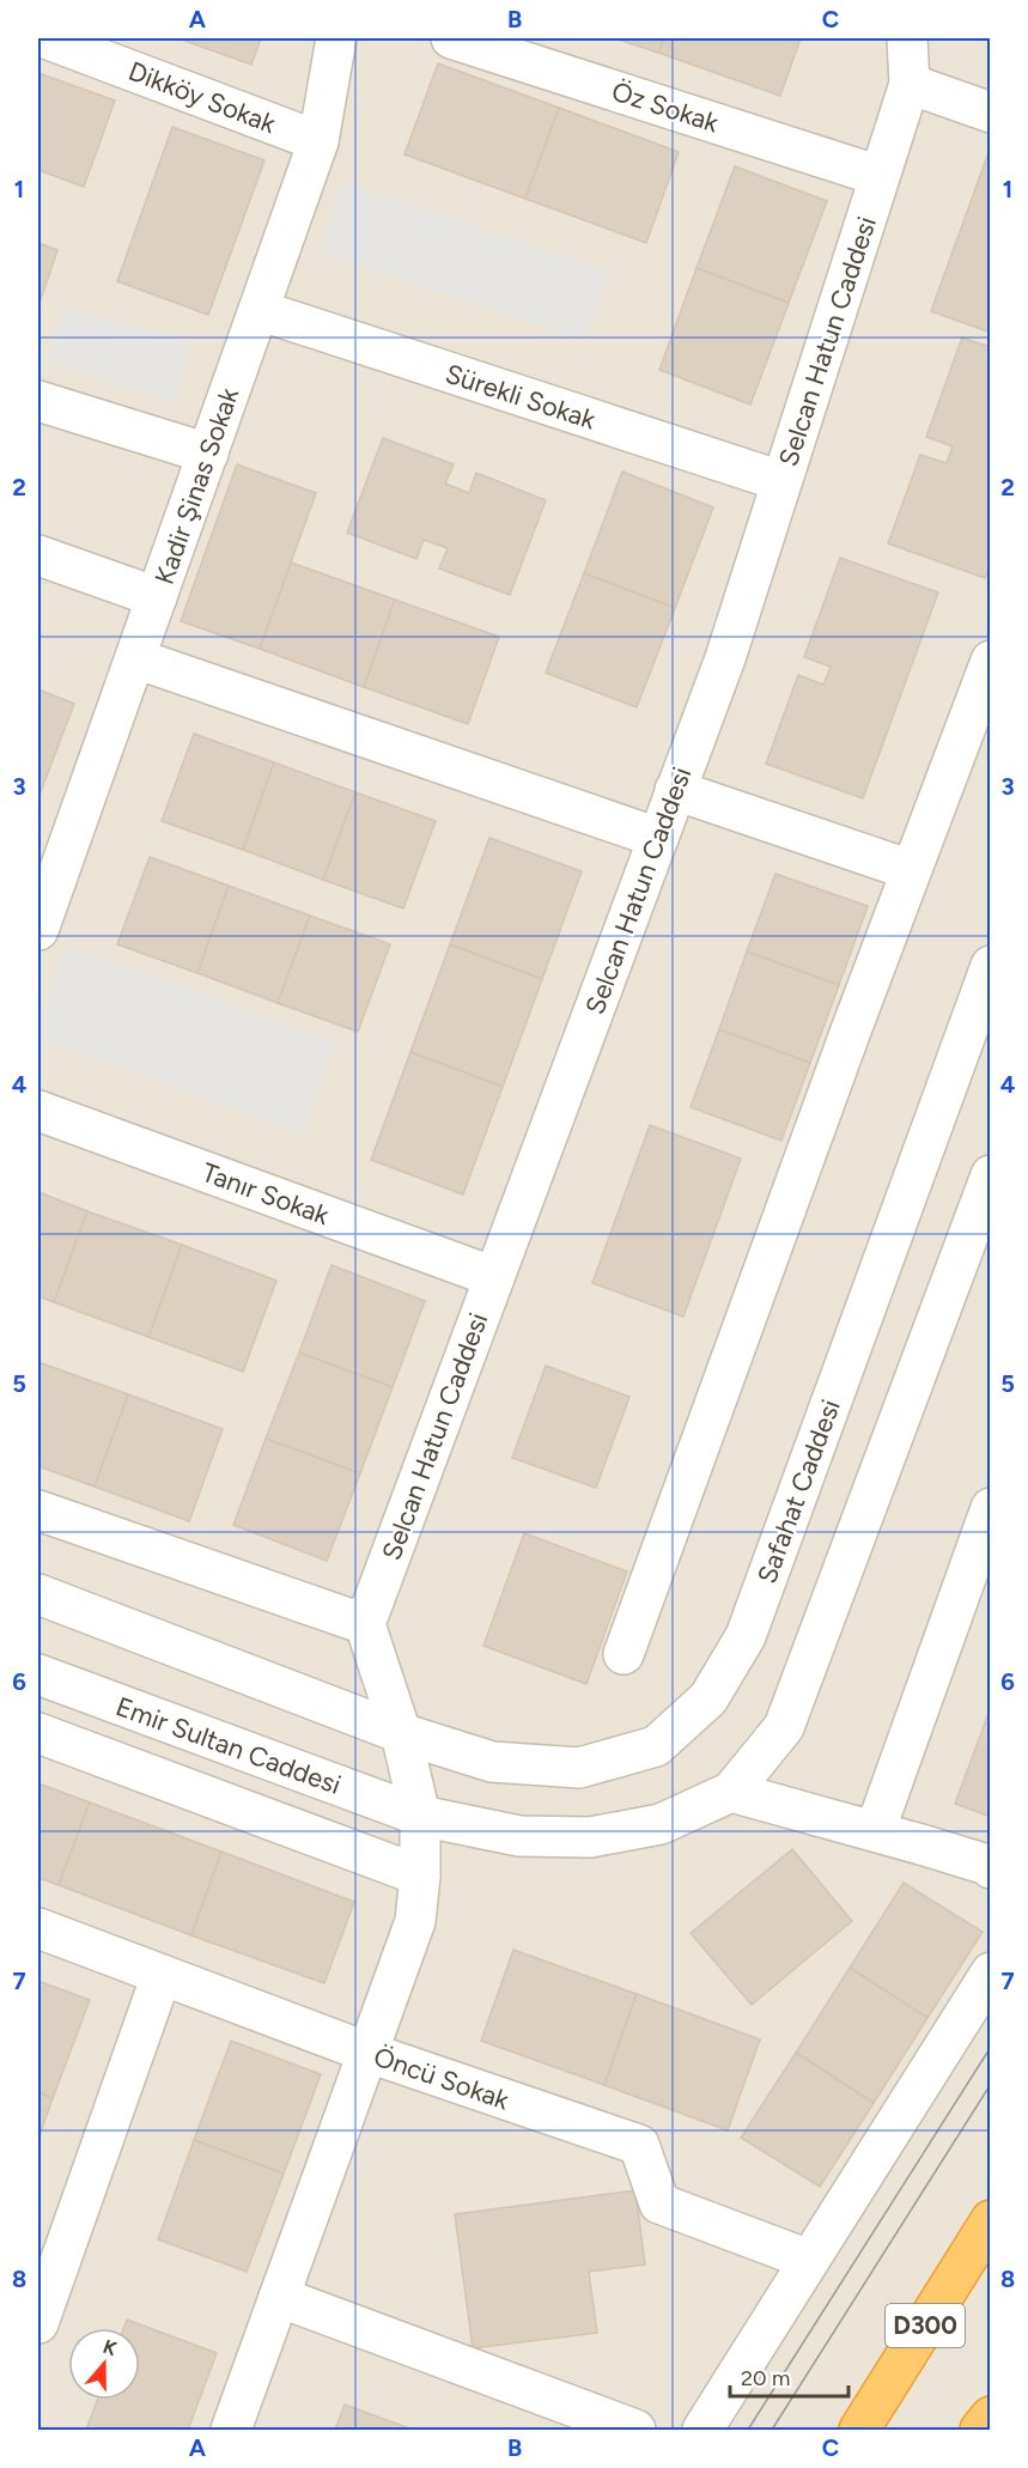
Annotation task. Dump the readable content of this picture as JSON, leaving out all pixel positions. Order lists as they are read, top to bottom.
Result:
{
  "streets": {
    "highway": ["D300"],
    "street": [
      "Dikköy Sokak",
      "Öz Sokak",
      "Selcan Hatun Caddesi",
      "Sürekli Sokak",
      "Kadir Şinas Sokak",
      "Tanır Sokak",
      "Safahat Caddesi",
      "Emir Sultan Caddesi",
      "Öncü Sokak"
    ]
  },
  "crossings": [
    ["Dikköy Sokak", "Kadir Şinas Sokak"],
    ["Öz Sokak", "Selcan Hatun Caddesi"],
    ["Selcan Hatun Caddesi", "Sürekli Sokak"],
    ["Selcan Hatun Caddesi", "Tanır Sokak"],
    ["Sürekli Sokak", "Kadir Şinas Sokak"]
  ],
  "scale_bar": "20 m",
  "north": "top",
  "grid": {
    "columns": ["A", "B", "C"],
    "rows": [
      "1",
      "2",
      "3",
      "4",
      "5",
      "6",
      "7",
      "8"
    ]
  }
}
